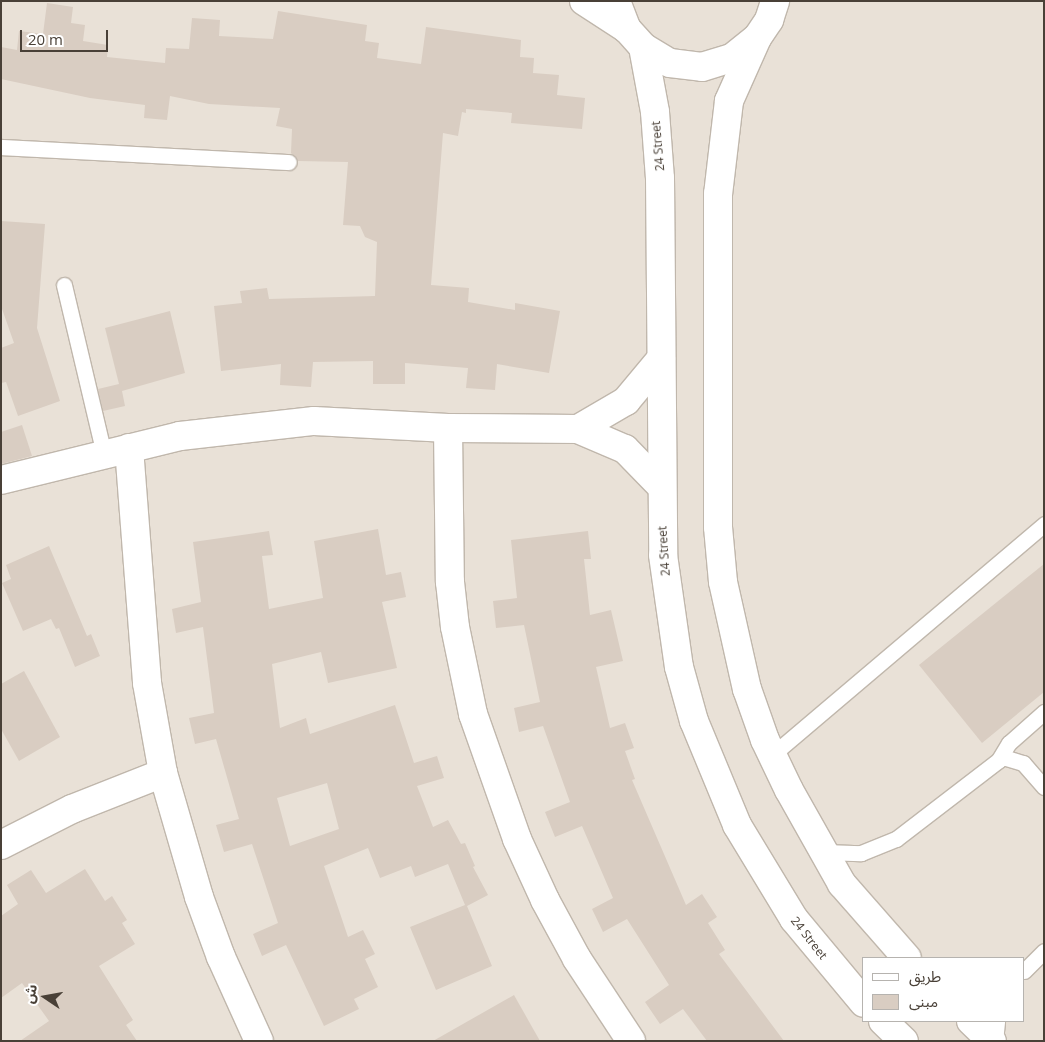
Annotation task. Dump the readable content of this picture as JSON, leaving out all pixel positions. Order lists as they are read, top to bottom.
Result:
{
  "streets": {
    "street": ["24 Street"]
  },
  "legend": ["طريق", "مبنى"],
  "scale_bar": "20 m",
  "north": "left"
}
